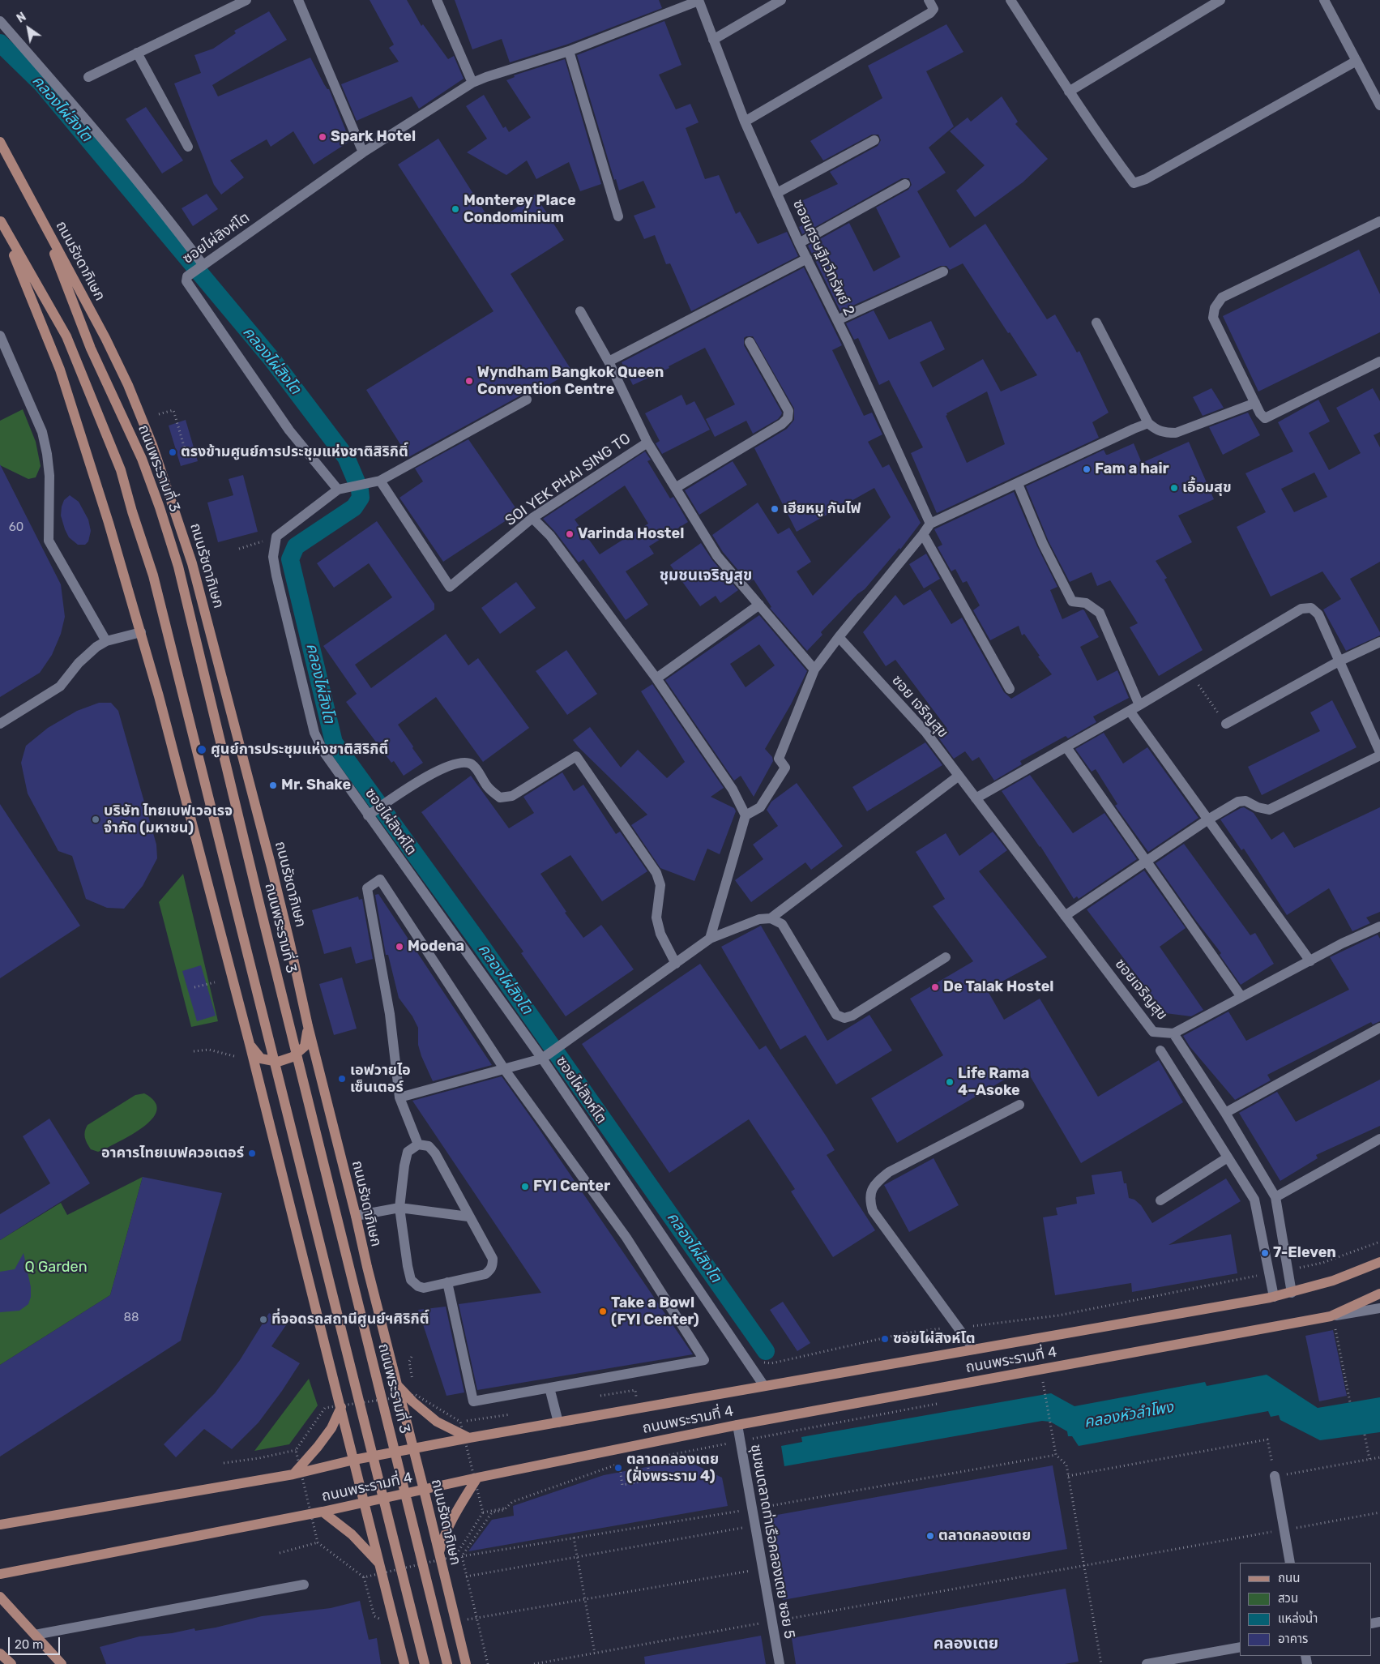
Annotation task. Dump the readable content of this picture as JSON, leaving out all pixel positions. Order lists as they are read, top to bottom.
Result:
{
  "streets": {
    "main road": ["ถนนรัชดาภิเษก", "ถนนพระรามที่ 3", "ถนนพระรามที่ 4"],
    "street": [
      "ซอยไผ่สิงห์โต",
      "ซอยเศรษฐีทวีทรัพย์ 2",
      "SOI YEK PHAI SING TO",
      "ซอย เจริญสุข",
      "ซอยเจริญสุข",
      "ชุมชนตลาดท่าเรือคลองเตย ซอย 5"
    ]
  },
  "crossings": [
    ["ซอยไผ่สิงห์โต", "ซอยเศรษฐีทวีทรัพย์ 2"],
    ["ซอยไผ่สิงห์โต", "ถนนพระรามที่ 4"],
    ["ถนนรัชดาภิเษก", "ถนนพระรามที่ 3"],
    ["ถนนรัชดาภิเษก", "ถนนพระรามที่ 4"],
    ["ซอย เจริญสุข", "ซอยเจริญสุข"],
    ["ซอยเจริญสุข", "ถนนพระรามที่ 4"],
    ["ถนนพระรามที่ 4", "ชุมชนตลาดท่าเรือคลองเตย ซอย 5"]
  ],
  "districts": ["ชุมชนเจริญสุข", "คลองเตย"],
  "water": ["คลองไผ่สิงโต", "คลองหัวลำโพง"],
  "parks": ["Q Garden"],
  "places": [
    "Spark Hotel",
    "Monterey Place Condominium",
    "Wyndham Bangkok Queen Convention Centre",
    "ตรงข้ามศูนย์การประชุมแห่งชาติสิริกิติ์",
    "Fam a hair",
    "เอื้อมสุข",
    "เฮียหมู กันไฟ",
    "Varinda Hostel",
    "ศูนย์การประชุมแห่งชาติสิริกิติ์",
    "Mr. Shake",
    "บริษัท ไทยเบฟเวอเรจ จำกัด (มหาชน)",
    "Modena",
    "De Talak Hostel",
    "เอฟวายไอ เซ็นเตอร์",
    "Life Rama 4–Asoke",
    "อาคารไทยเบฟควอเตอร์",
    "FYI Center",
    "7-Eleven",
    "Take a Bowl (FYI Center)",
    "ที่จอดรถสถานีศูนย์ฯศิริกิติ์",
    "ซอยไผ่สิงห์โต",
    "ตลาดคลองเตย (ฝั่งพระราม 4)",
    "ตลาดคลองเตย"
  ],
  "house_numbers": ["60", "88"],
  "legend": [
    "ถนน",
    "สวน",
    "แหล่งน้ำ",
    "อาคาร"
  ],
  "scale_bar": "20 m",
  "north": "top left"
}
